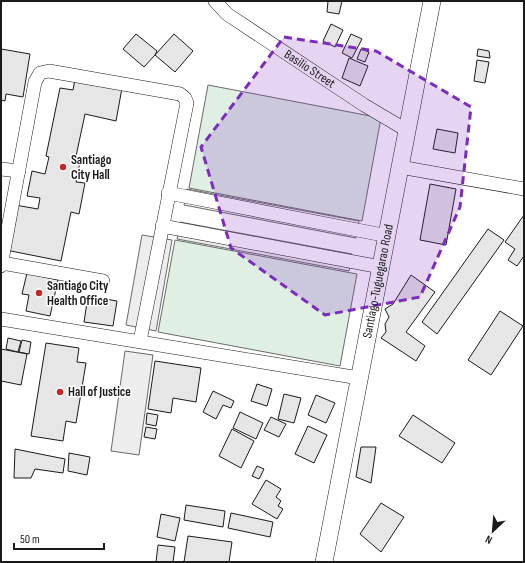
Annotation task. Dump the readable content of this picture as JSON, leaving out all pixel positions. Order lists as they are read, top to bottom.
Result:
{
  "streets": {
    "main road": ["Santiago-Tuguegarao Road"],
    "street": ["Basilio Street"]
  },
  "crossings": [
    ["Basilio Street", "Santiago-Tuguegarao Road"]
  ],
  "places": ["Santiago City Hall", "Santiago City Health Office", "Hall of Justice"],
  "scale_bar": "50 m",
  "north": "bottom left"
}
